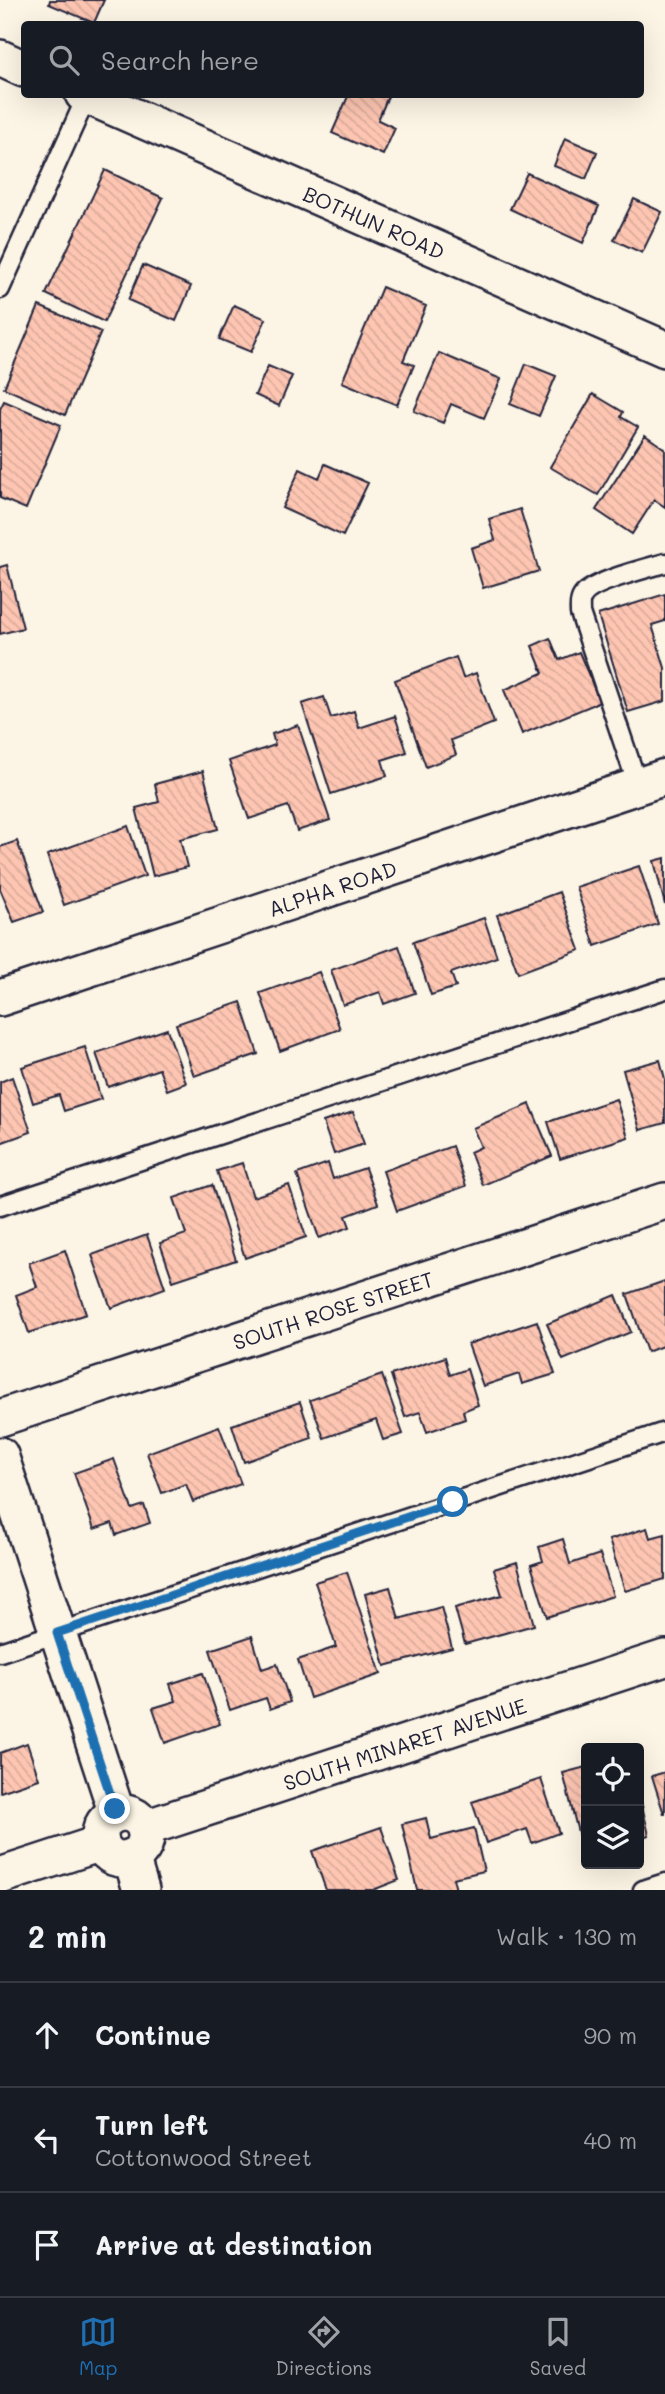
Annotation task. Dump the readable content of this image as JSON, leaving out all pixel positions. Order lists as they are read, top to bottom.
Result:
{
  "streets": {
    "street": [
      "BOTHUN ROAD",
      "ALPHA ROAD",
      "SOUTH ROSE STREET",
      "SOUTH MINARET AVENUE"
    ]
  },
  "page": {
    "search": "Search here",
    "heading": ["2 min", "Walk · 130 m"],
    "list": [
      ["Continue", "90 m"],
      ["Turn left", "Cottonwood Street", "40 m"],
      "Arrive at destination"
    ],
    "nav": ["Map", "Directions", "Saved"]
  }
}
